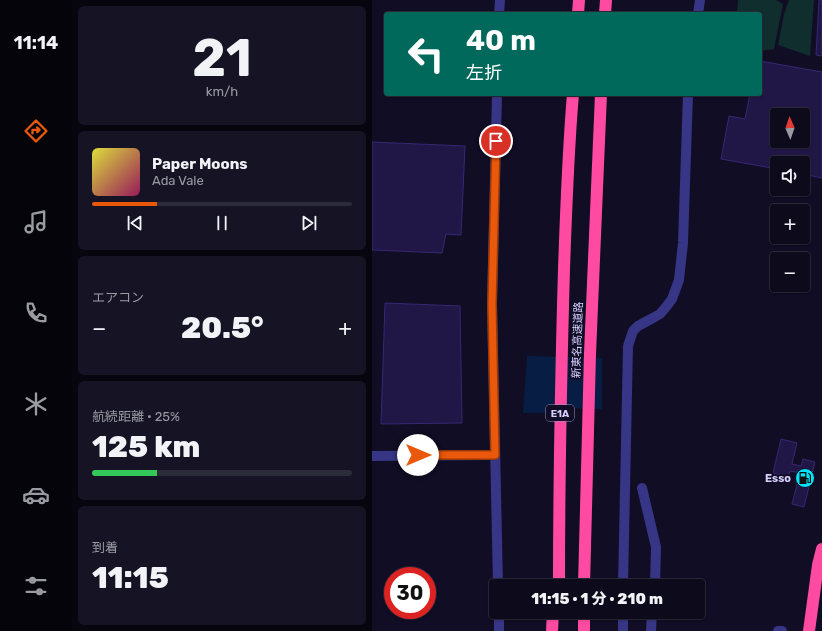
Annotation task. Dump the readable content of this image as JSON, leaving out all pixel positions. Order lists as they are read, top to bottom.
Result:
{
  "streets": {
    "highway": ["新東名高速道路", "E1A"]
  },
  "places": {
    "fuel station": ["Esso"]
  },
  "north": "top",
  "page": {
    "tabs": "11:14",
    "tile": [
      ["21", "km/h"],
      "エアコン",
      ["航続距離 · 25%", "125 km"],
      ["到着", "11:15"]
    ],
    "turn": ["40 m", "左折"],
    "map_buttons": ["+", "−"],
    "song": ["Paper Moons", "Ada Vale"],
    "heat": ["−", "20.5°", "+"],
    "limit": "30",
    "trip": "11:15 · 1 分 · 210 m"
  }
}
